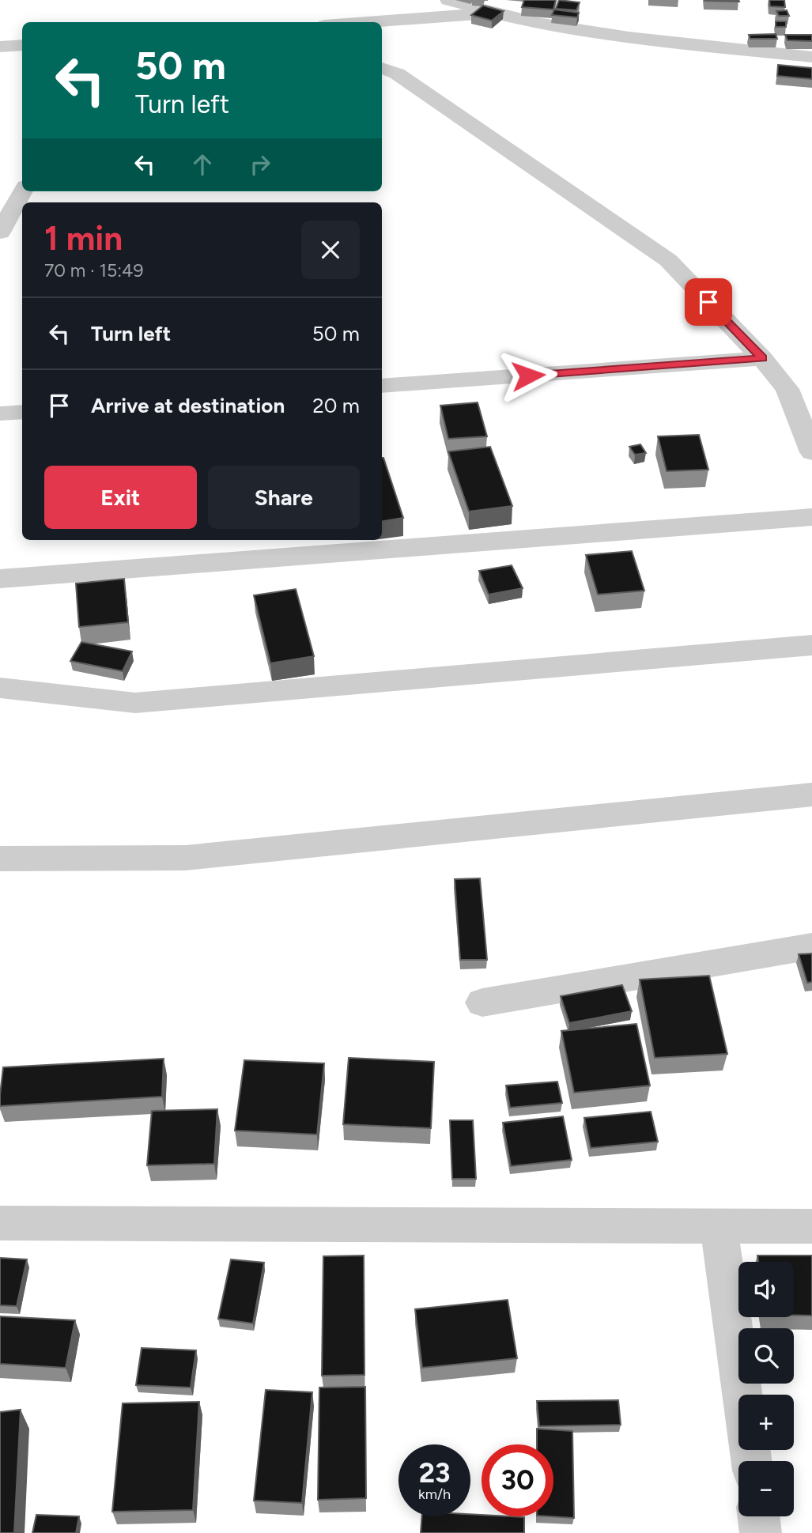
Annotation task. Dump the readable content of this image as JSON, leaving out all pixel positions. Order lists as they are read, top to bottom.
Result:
{
  "page": {
    "turn": ["50 m", "Turn left"],
    "heading": ["1 min", "70 m · 15:49"],
    "list": [
      {
        "name": "Turn left",
        "value": "50 m"
      },
      {
        "name": "Arrive at destination",
        "value": "20 m"
      }
    ],
    "buttons": ["Exit", "Share"],
    "map_buttons": ["+", "−"],
    "speed": "23 km/h",
    "limit": "30"
  }
}
